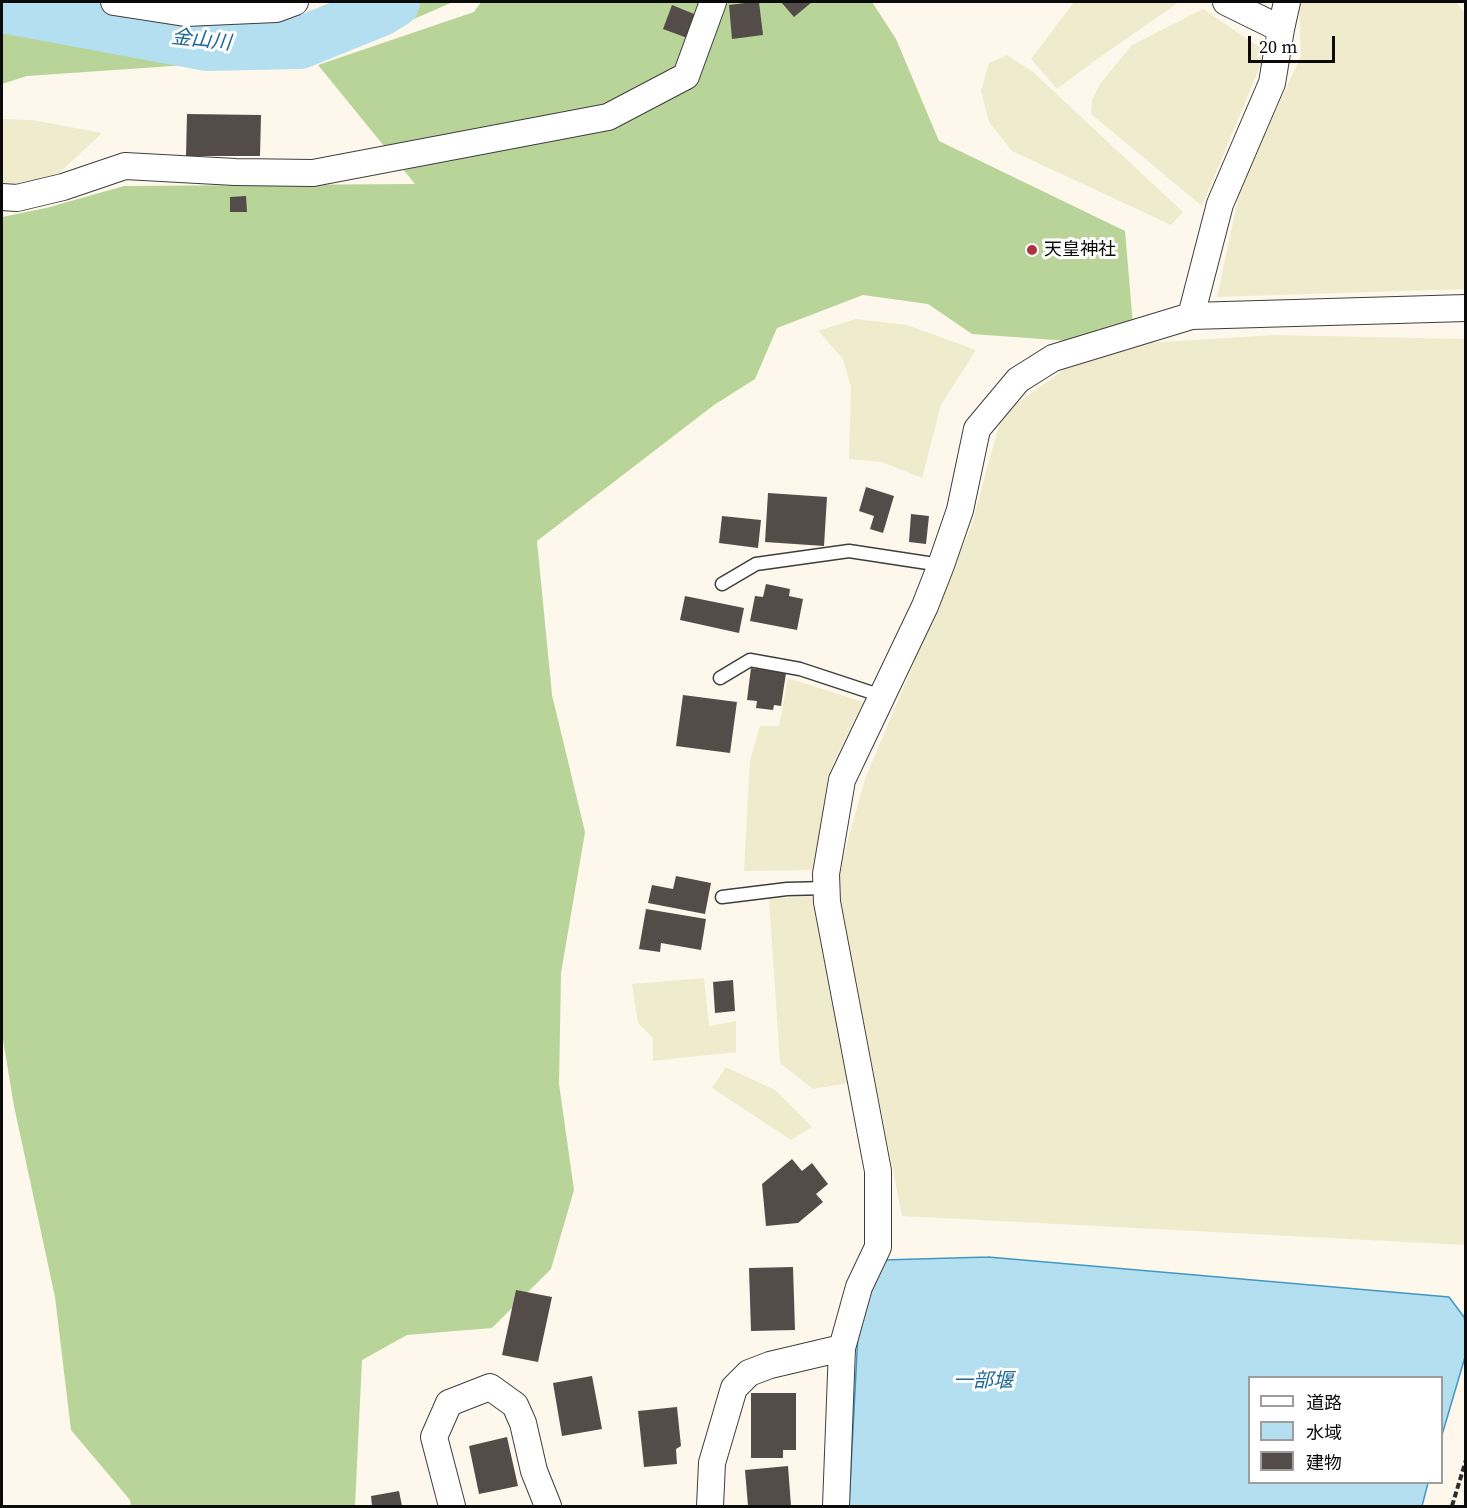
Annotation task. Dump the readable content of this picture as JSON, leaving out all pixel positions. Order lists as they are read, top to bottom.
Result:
{
  "water": ["金山川", "一部堰"],
  "places": ["天皇神社"],
  "legend": ["道路", "水域", "建物"],
  "scale_bar": "20 m"
}
